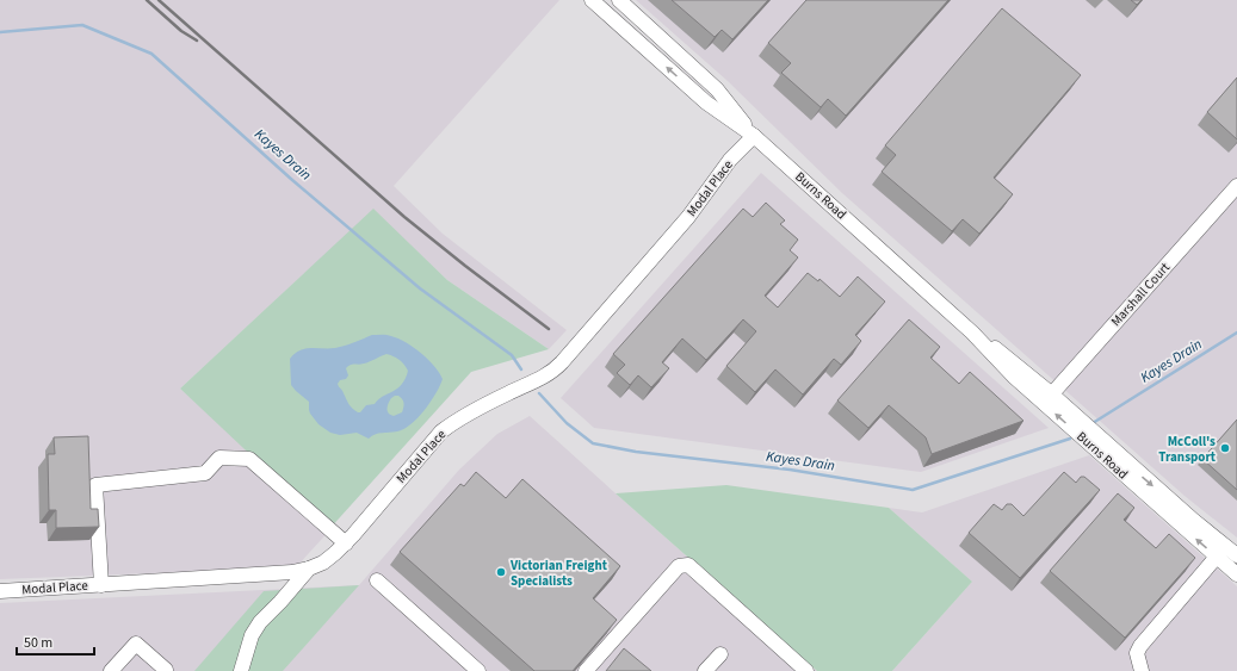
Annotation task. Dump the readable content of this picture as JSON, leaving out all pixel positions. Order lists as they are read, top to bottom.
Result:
{
  "streets": {
    "street": ["Modal Place", "Burns Road", "Marshall Court"]
  },
  "crossings": [
    ["Modal Place", "Burns Road"],
    ["Burns Road", "Marshall Court"]
  ],
  "water": ["Kayes Drain"],
  "places": ["McColl's Transport", "Victorian Freight Specialists"],
  "scale_bar": "50 m"
}
